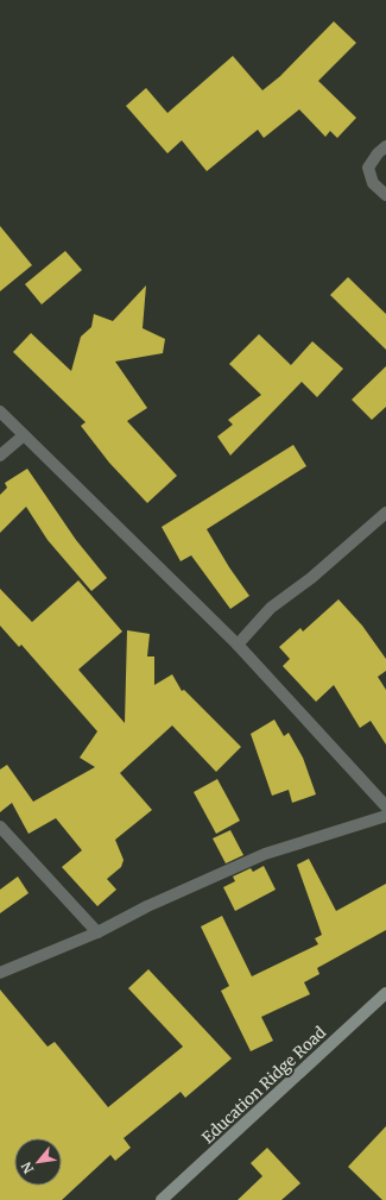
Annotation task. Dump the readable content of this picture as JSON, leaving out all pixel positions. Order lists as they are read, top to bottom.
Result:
{
  "streets": {
    "main road": ["Education Ridge Road"]
  },
  "north": "bottom left"
}
